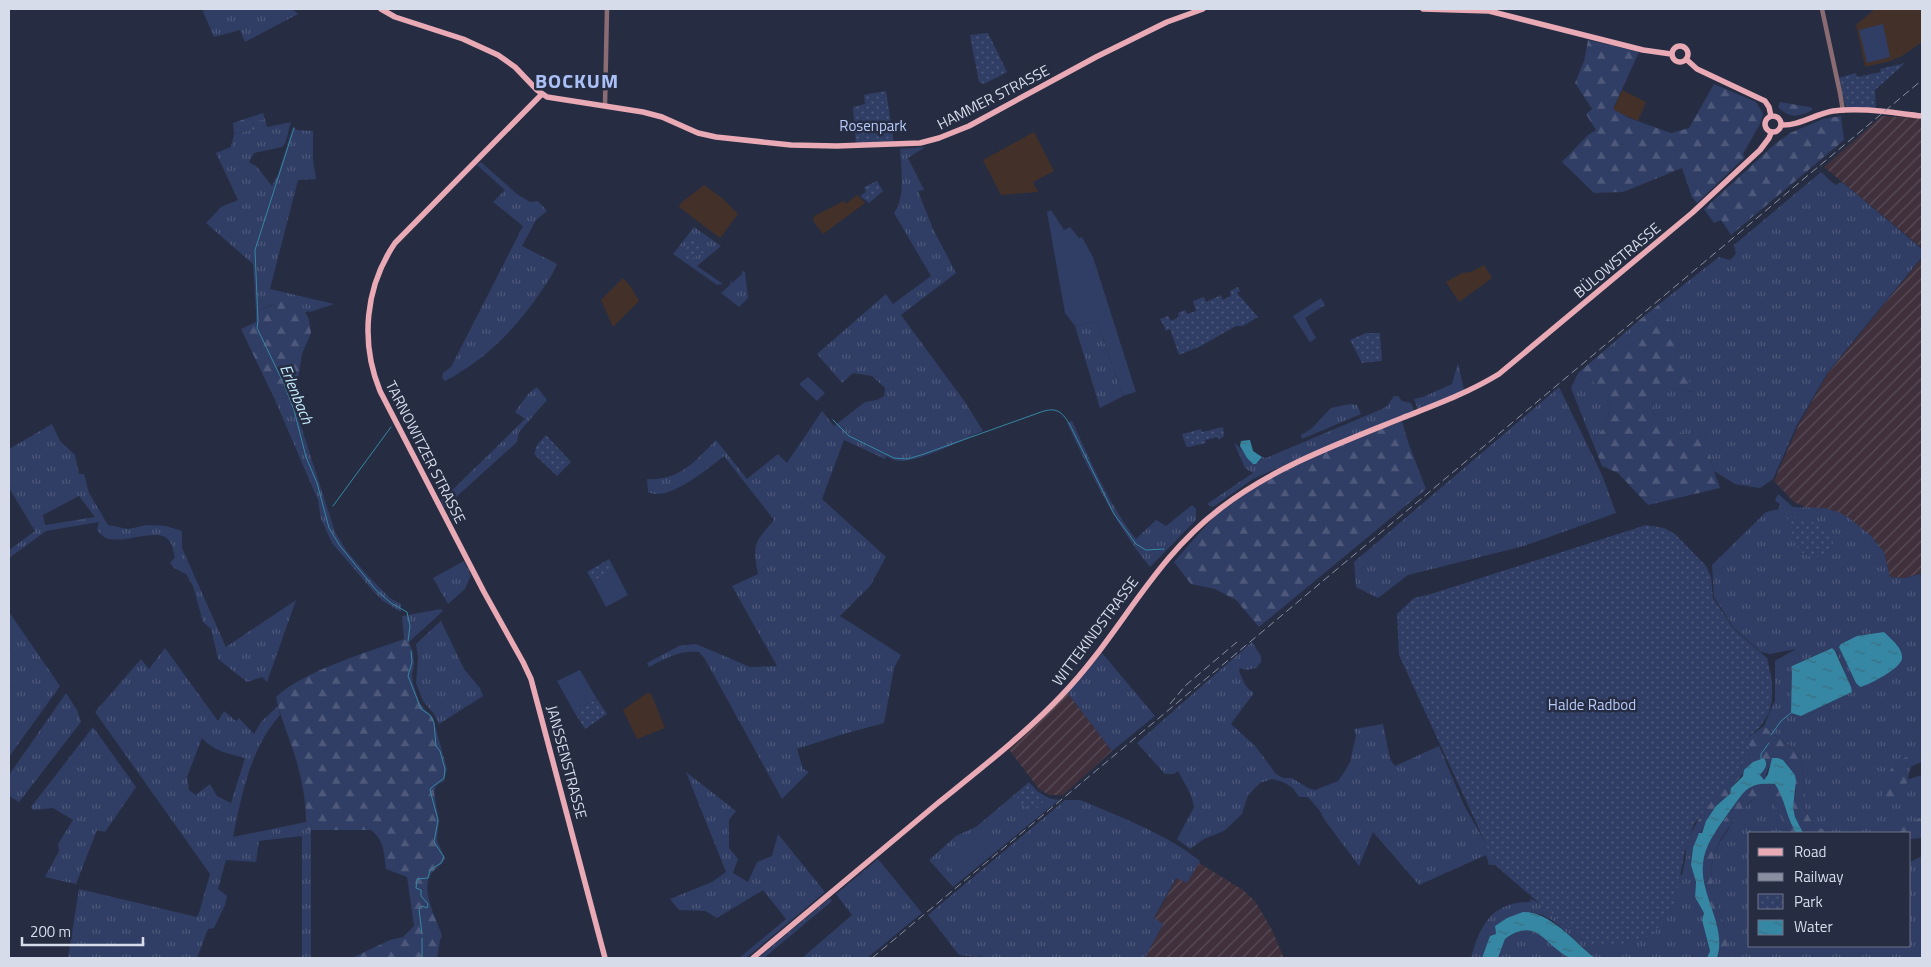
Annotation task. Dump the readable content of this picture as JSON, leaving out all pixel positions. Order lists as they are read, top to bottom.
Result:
{
  "streets": {
    "main road": [
      "HAMMER STRASSE",
      "BÜLOWSTRASSE",
      "TARNOWITZER STRASSE",
      "WITTEKINDSTRASSE",
      "JANSSENSTRASSE"
    ]
  },
  "crossings": [
    ["HAMMER STRASSE", "TARNOWITZER STRASSE"],
    ["BÜLOWSTRASSE", "WITTEKINDSTRASSE"],
    ["TARNOWITZER STRASSE", "JANSSENSTRASSE"]
  ],
  "districts": ["BOCKUM"],
  "water": ["Erlenbach"],
  "parks": ["Rosenpark", "Halde Radbod"],
  "legend": [
    "Road",
    "Railway",
    "Park",
    "Water"
  ],
  "scale_bar": "200 m"
}
